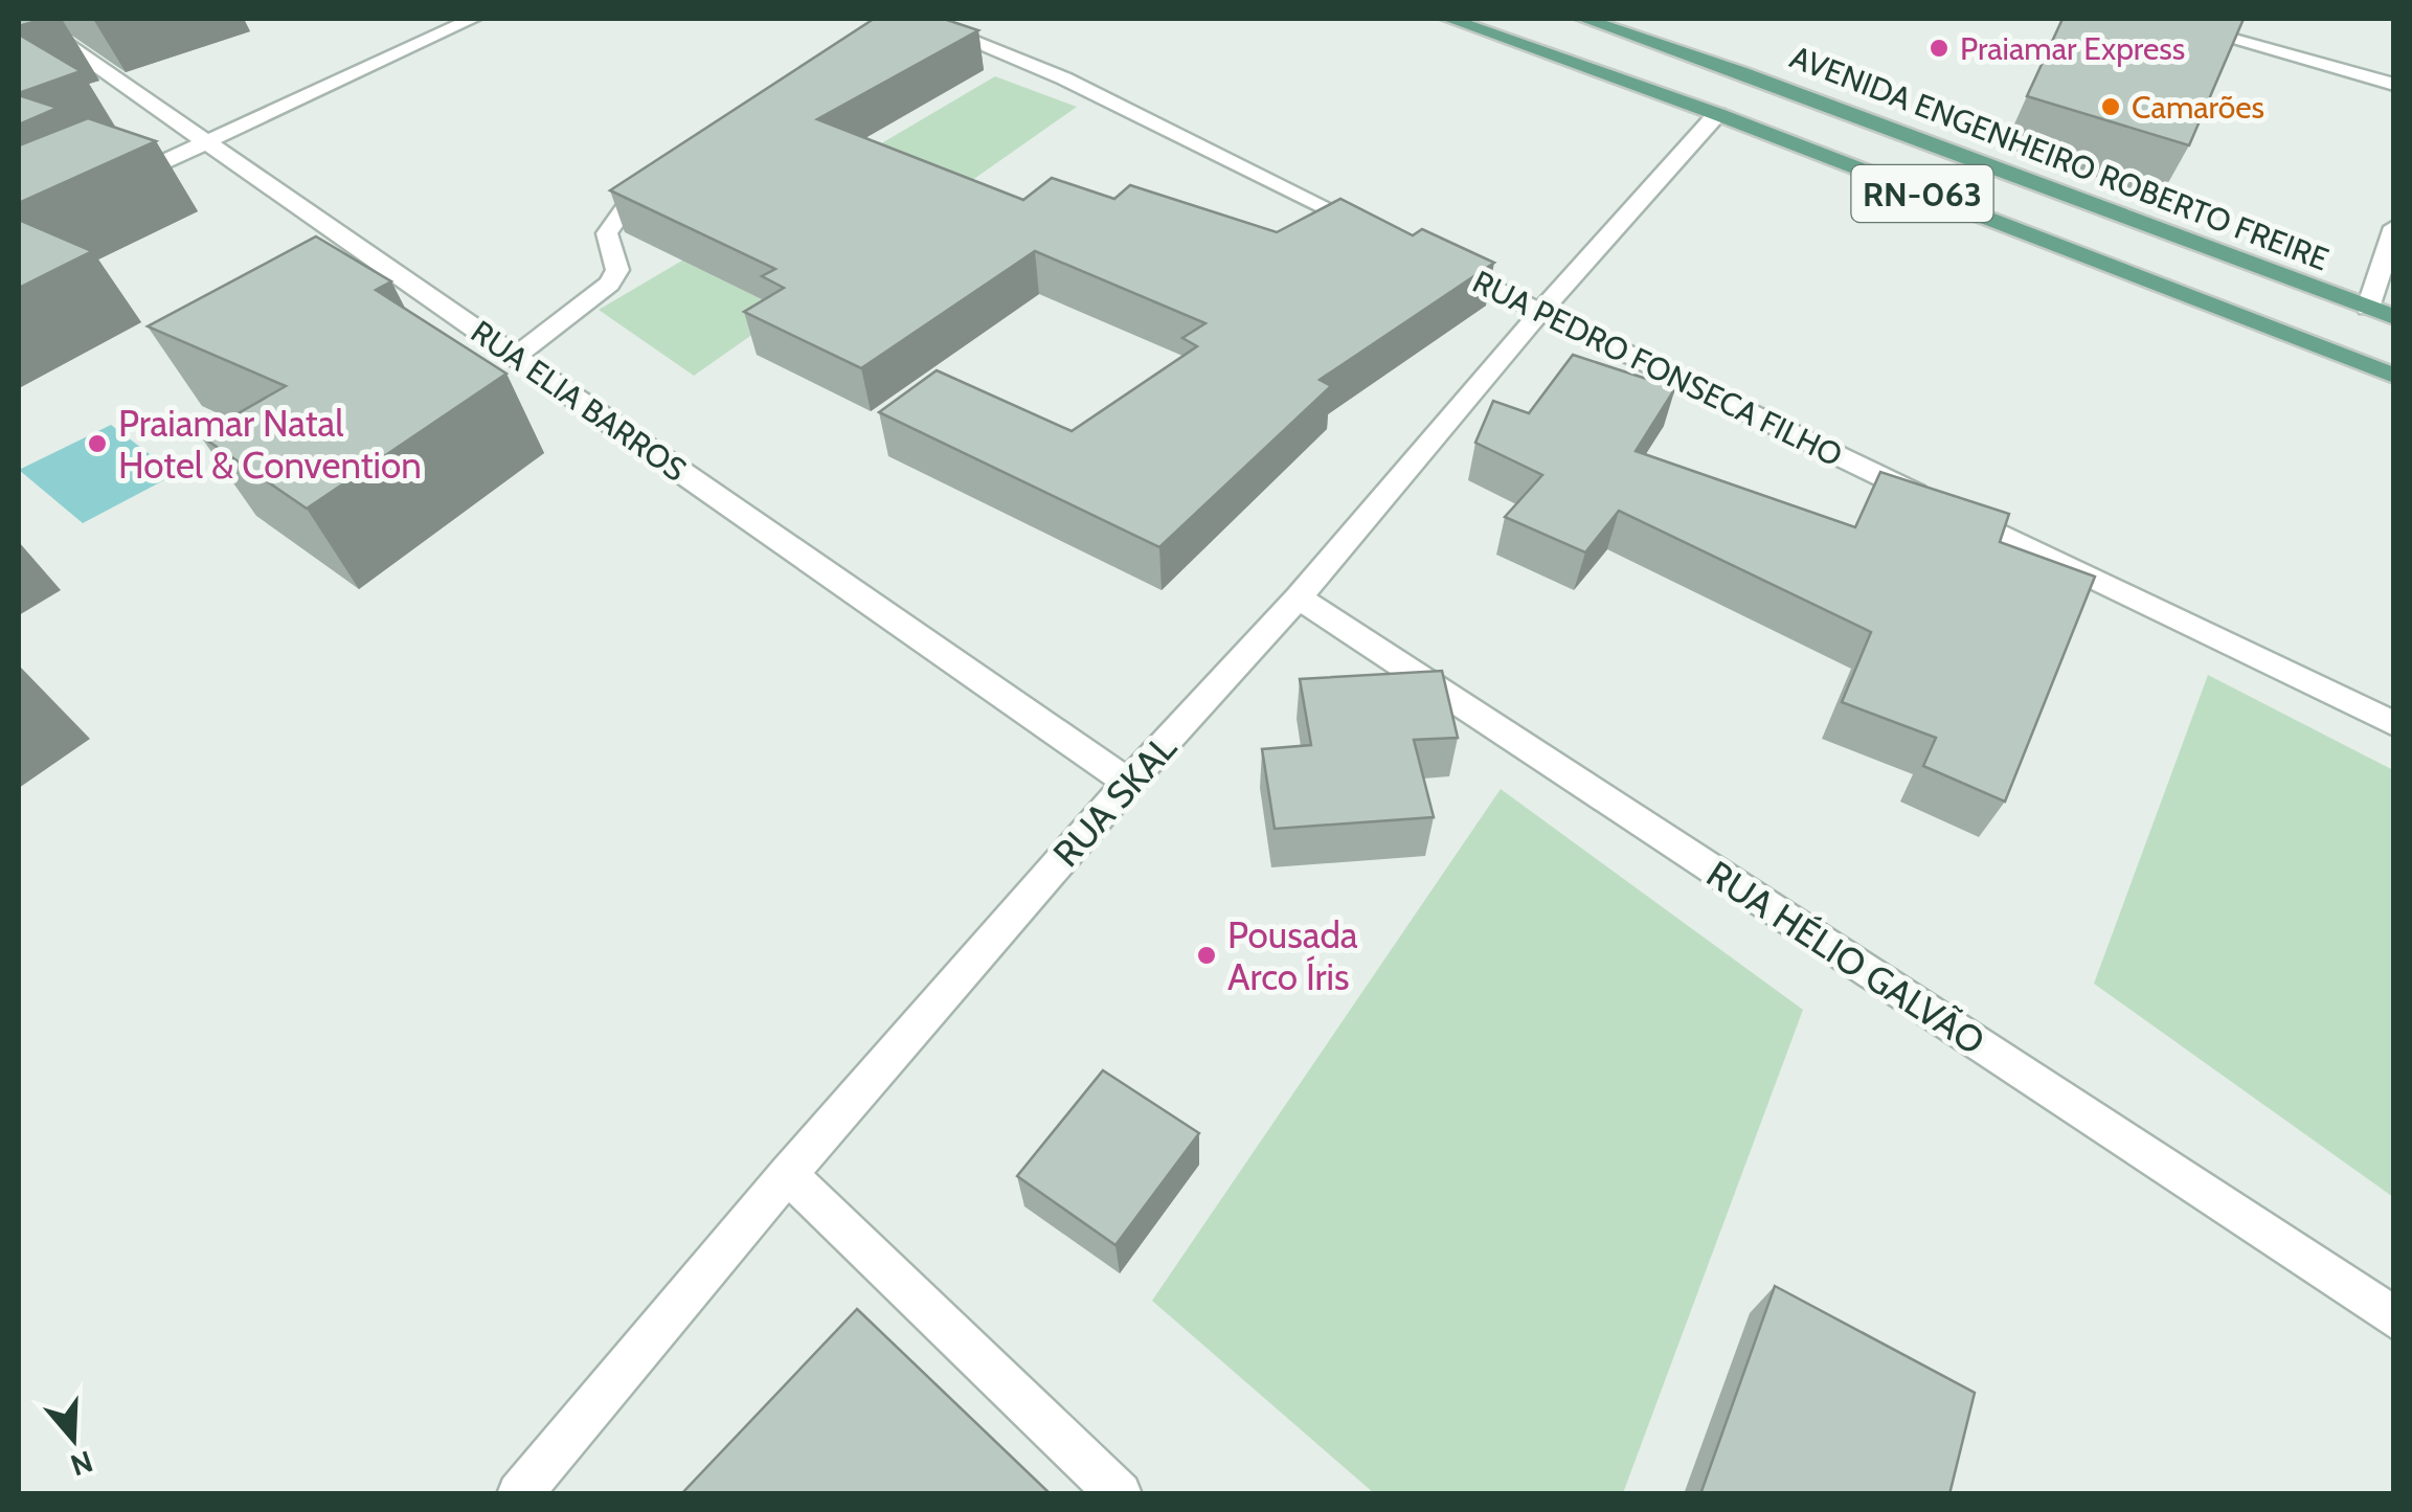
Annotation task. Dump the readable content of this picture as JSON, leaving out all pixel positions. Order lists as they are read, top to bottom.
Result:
{
  "streets": {
    "main road": ["AVENIDA ENGENHEIRO ROBERTO FREIRE", "RN-063"],
    "street": [
      "RUA PEDRO FONSECA FILHO",
      "RUA ELIA BARROS",
      "RUA SKAL",
      "RUA HÉLIO GALVÃO"
    ]
  },
  "crossings": [
    ["RN-063", "RUA SKAL"],
    ["RUA PEDRO FONSECA FILHO", "RUA SKAL"],
    ["RUA ELIA BARROS", "RUA SKAL"],
    ["RUA SKAL", "RUA HÉLIO GALVÃO"]
  ],
  "places": [
    "Praiamar Express",
    "Camarões",
    "Praiamar Natal Hotel & Convention",
    "Pousada Arco Íris"
  ],
  "north": "bottom"
}
